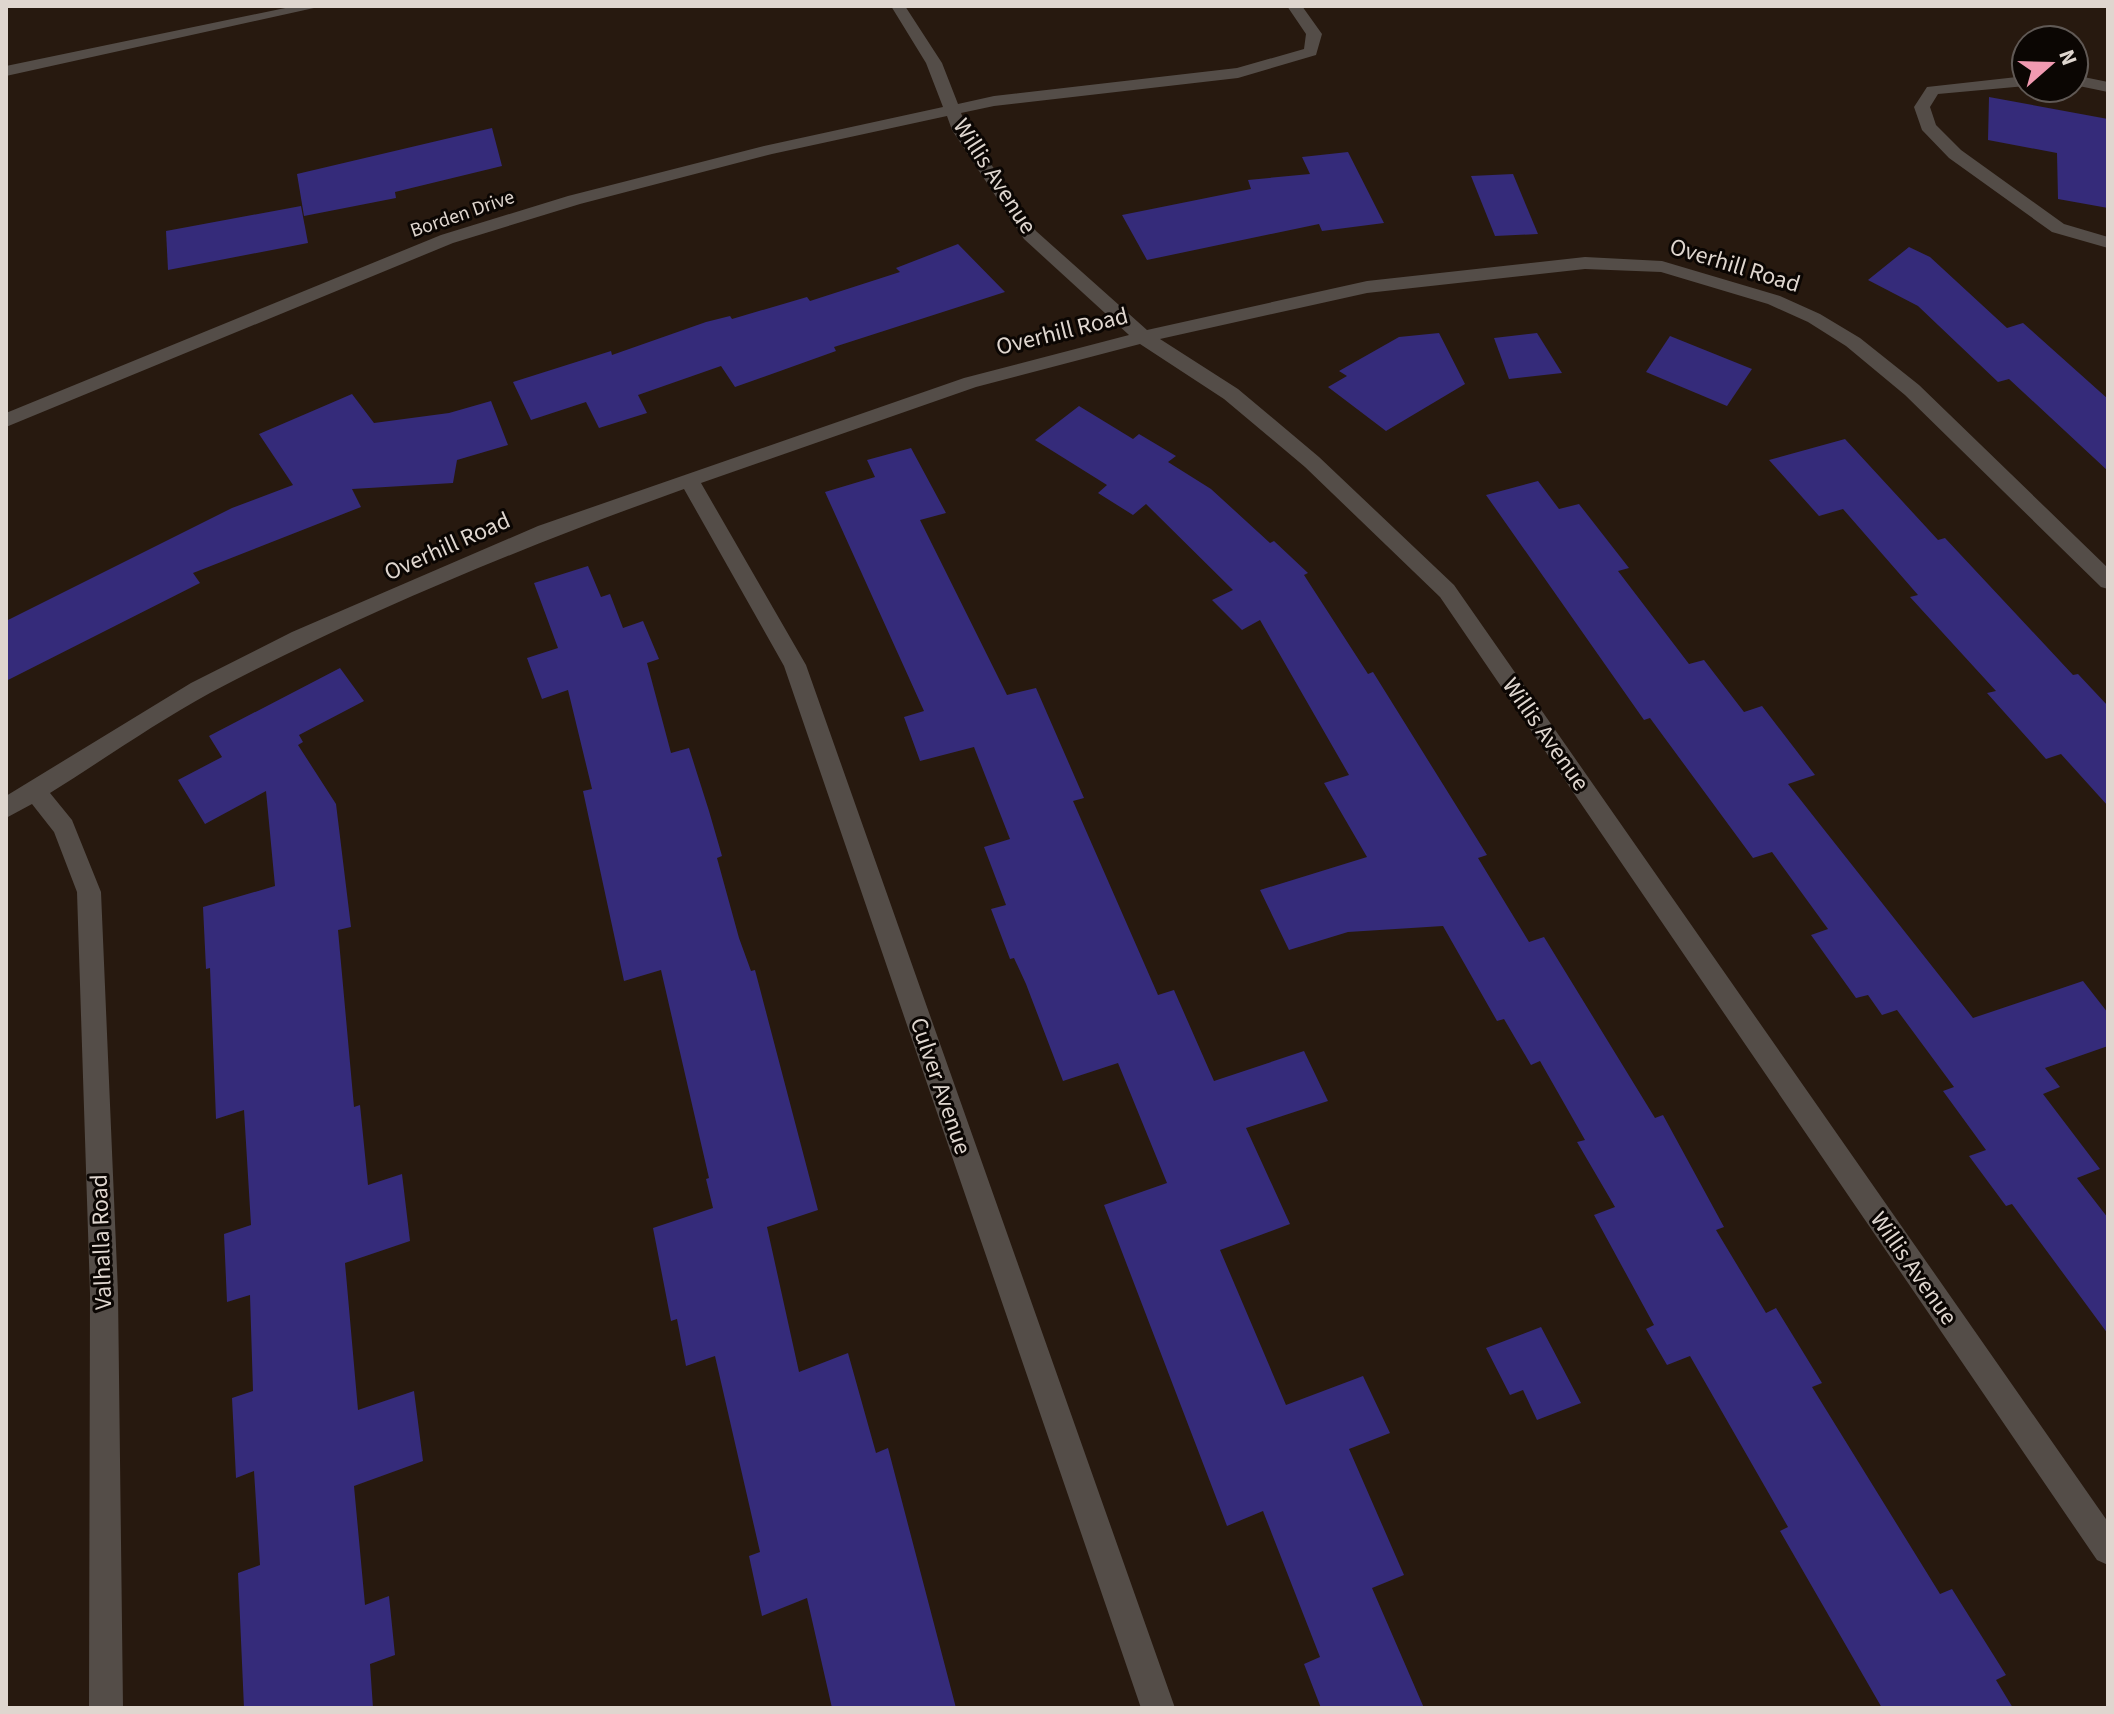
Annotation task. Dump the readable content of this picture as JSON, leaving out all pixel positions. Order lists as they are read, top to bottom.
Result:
{
  "streets": {
    "street": [
      "Willis Avenue",
      "Borden Drive",
      "Overhill Road",
      "Culver Avenue",
      "Valhalla Road"
    ]
  },
  "crossings": [
    ["Willis Avenue", "Borden Drive"],
    ["Willis Avenue", "Overhill Road"],
    ["Overhill Road", "Culver Avenue"],
    ["Overhill Road", "Valhalla Road"]
  ],
  "north": "right"
}
